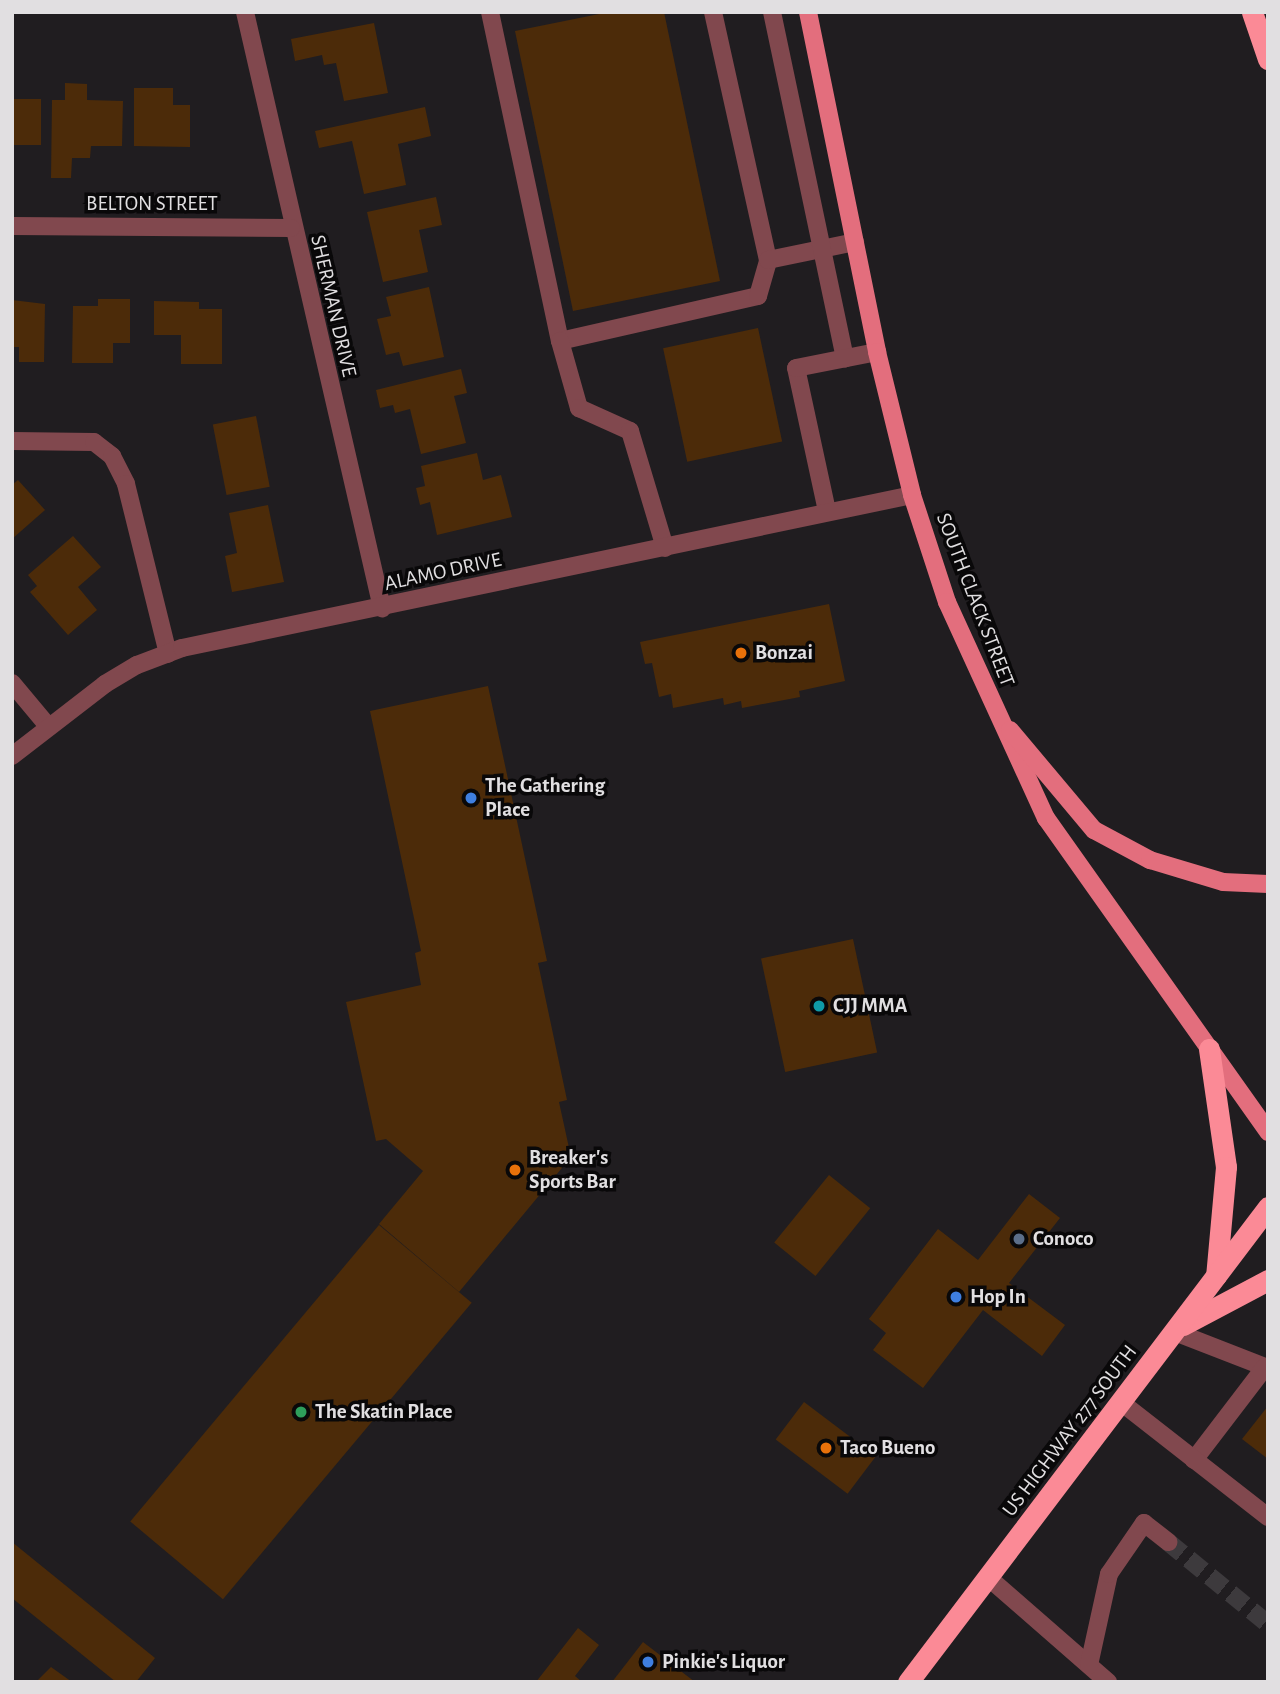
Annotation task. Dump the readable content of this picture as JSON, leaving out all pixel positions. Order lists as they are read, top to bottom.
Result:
{
  "streets": {
    "highway": ["US HIGHWAY 277 SOUTH"],
    "main road": ["SOUTH CLACK STREET"],
    "street": ["BELTON STREET", "SHERMAN DRIVE", "ALAMO DRIVE"]
  },
  "crossings": [
    ["BELTON STREET", "SHERMAN DRIVE"],
    ["SHERMAN DRIVE", "ALAMO DRIVE"],
    ["ALAMO DRIVE", "SOUTH CLACK STREET"]
  ],
  "places": [
    "Bonzai",
    "The Gathering Place",
    "CJJ MMA",
    "Breaker's Sports Bar",
    "Conoco",
    "Hop In",
    "The Skatin Place",
    "Taco Bueno",
    "Pinkie's Liquor"
  ]
}
